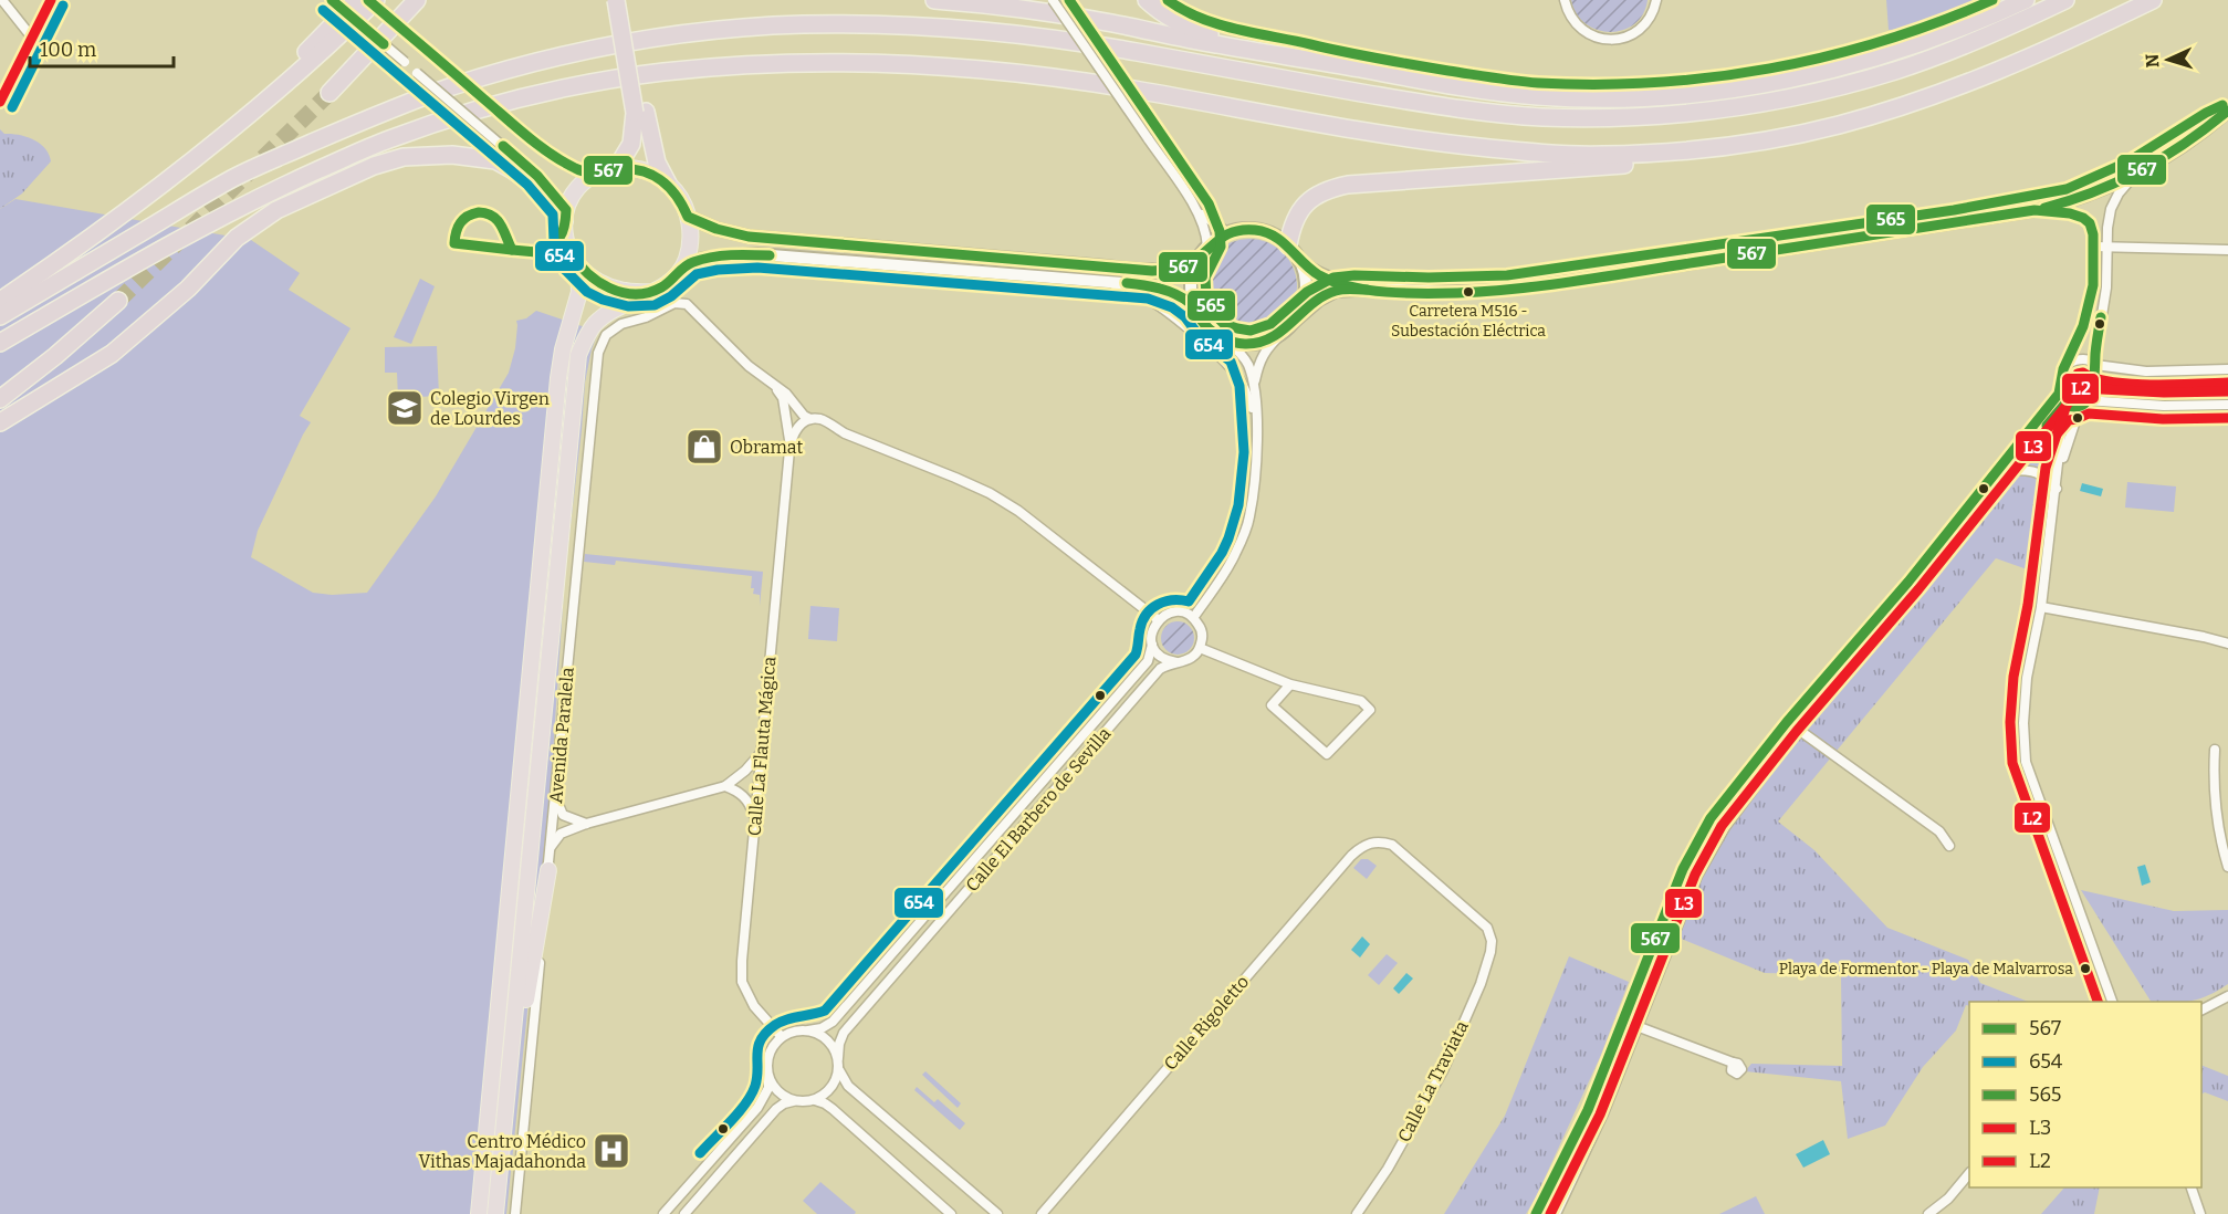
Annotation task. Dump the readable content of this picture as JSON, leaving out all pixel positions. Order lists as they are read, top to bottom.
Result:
{
  "streets": {
    "street": [
      "Avenida Paralela",
      "Calle La Flauta Mágica",
      "Calle El Barbero de Sevilla",
      "Calle Rigoletto",
      "Calle La Traviata"
    ]
  },
  "crossings": [
    ["Avenida Paralela", "Calle La Flauta Mágica"],
    ["Calle La Flauta Mágica", "Calle El Barbero de Sevilla"],
    ["Calle Rigoletto", "Calle La Traviata"]
  ],
  "places": {
    "other": ["Carretera M516 - Subestación Eléctrica", "Playa de Formentor - Playa de Malvarrosa"],
    "school or university": ["Colegio Virgen de Lourdes"],
    "shop": ["Obramat"],
    "hospital": ["Centro Médico Vithas Majadahonda"]
  },
  "lines": [
    "transit line 567",
    "transit line 565",
    "transit line 654",
    "transit line L3",
    "transit line L2"
  ],
  "legend": [
    "567",
    "654",
    "565",
    "L3",
    "L2"
  ],
  "scale_bar": "100 m",
  "north": "left"
}
